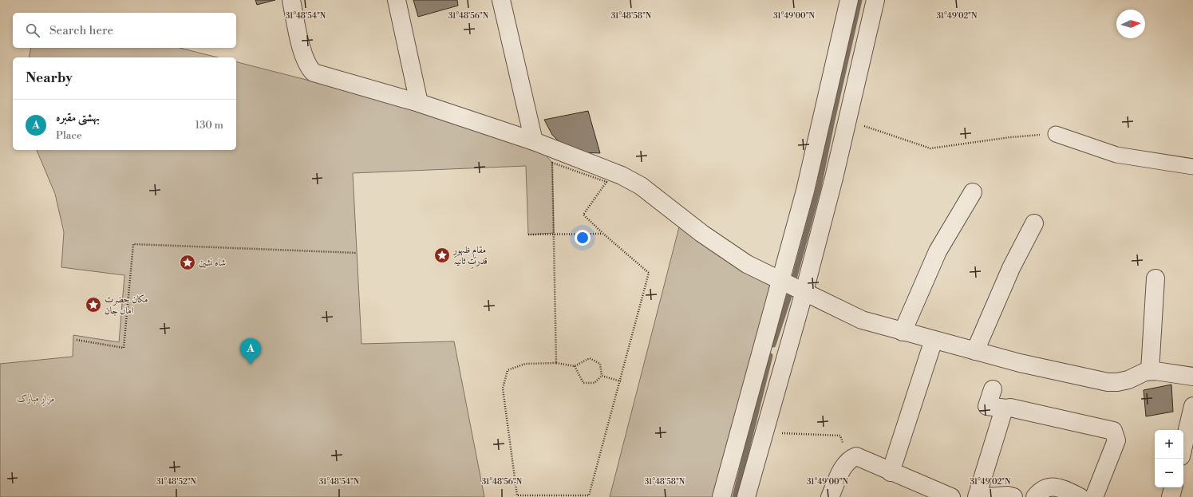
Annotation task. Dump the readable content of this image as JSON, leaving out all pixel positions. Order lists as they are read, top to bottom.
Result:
{
  "parks": ["مزارِ مبارک"],
  "places": {
    "place": ["مقامِ ظہورِ قدرتِ ثانیہ", "شاہ نشین", "مکان حضرت اماں جان"]
  },
  "north": "right",
  "page": {
    "search": "Search here",
    "heading": "Nearby",
    "list": [
      {
        "mark": "A",
        "name": "بہشتی مقبرہ",
        "note": "Place",
        "value": "130 m"
      }
    ],
    "pins": "A",
    "map_buttons": ["+", "−"]
  },
  "coordinates": [
    "31°48'54\"N",
    "31°48'56\"N",
    "31°48'58\"N",
    "31°49'00\"N",
    "31°49'02\"N",
    "31°48'52\"N"
  ]
}
